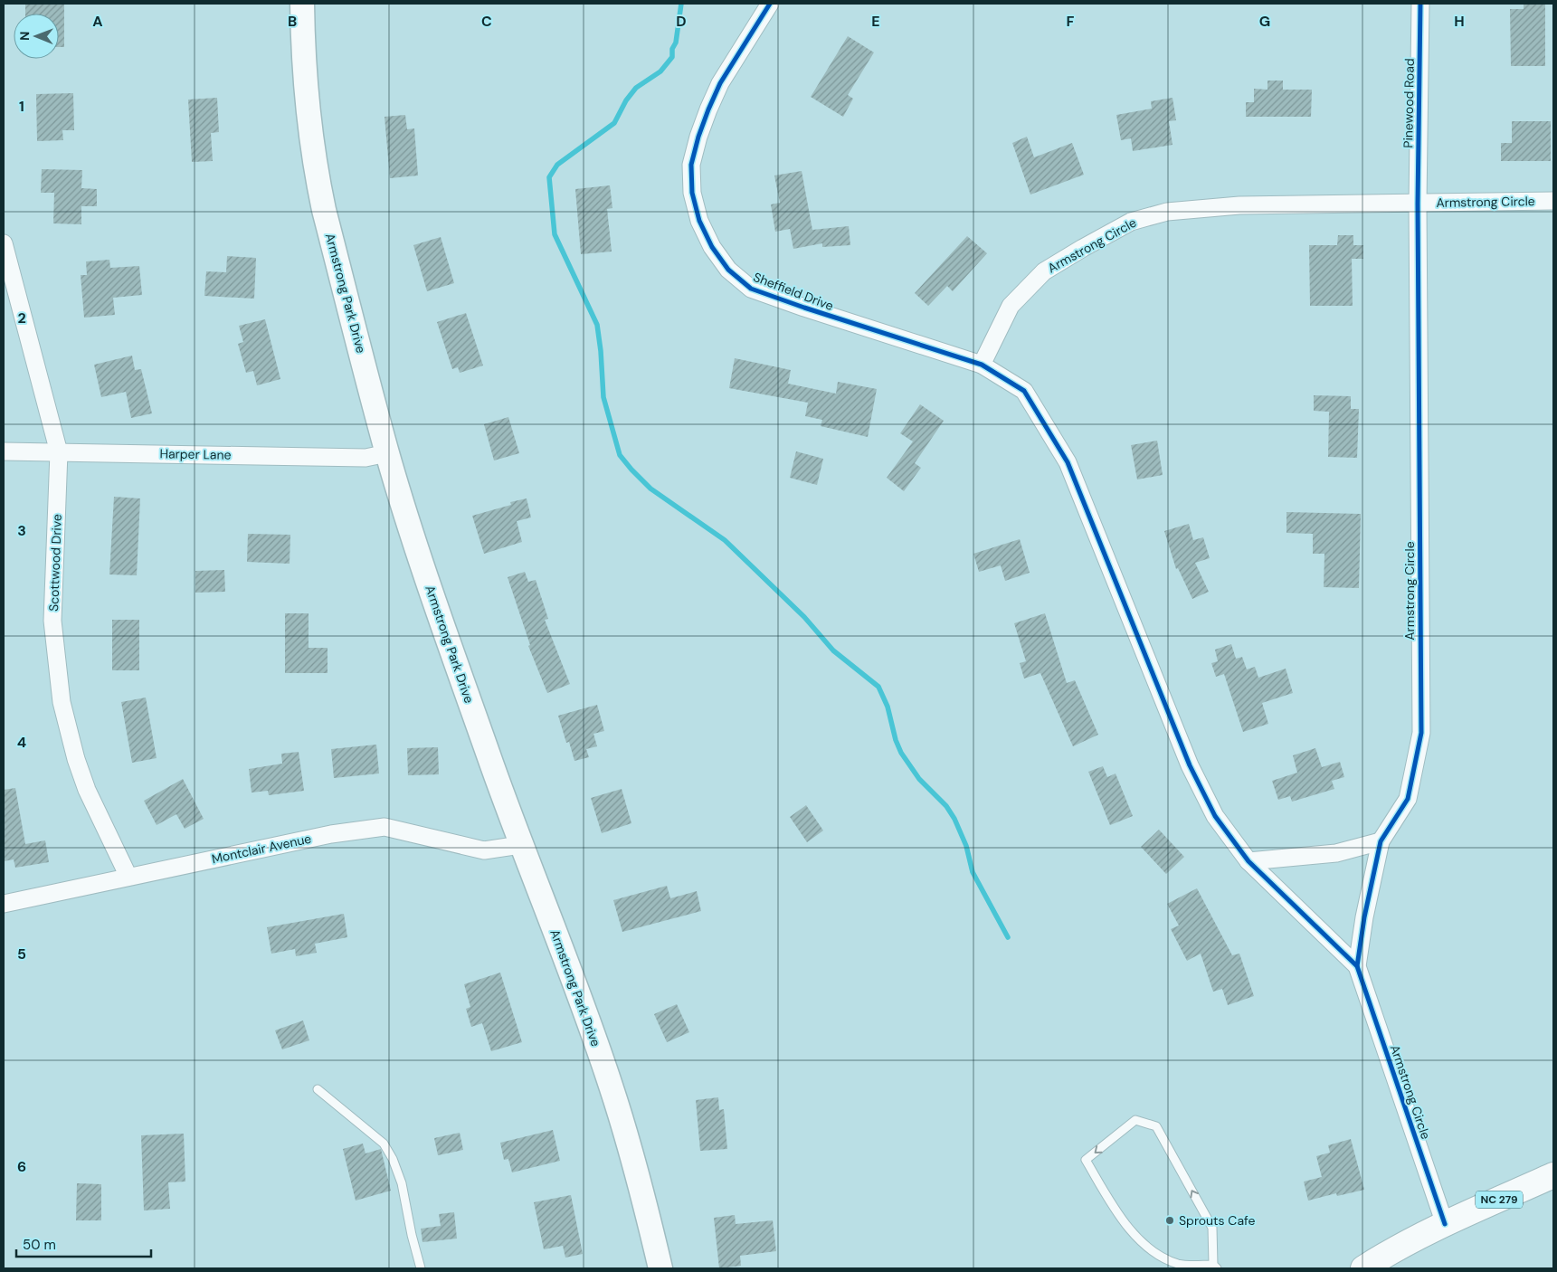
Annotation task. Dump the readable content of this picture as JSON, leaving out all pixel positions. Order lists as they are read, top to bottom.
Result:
{
  "streets": {
    "main road": ["Armstrong Park Drive", "NC 279"],
    "street": [
      "Pinewood Road",
      "Armstrong Circle",
      "Sheffield Drive",
      "Harper Lane",
      "Scottwood Drive",
      "Montclair Avenue"
    ]
  },
  "crossings": [
    ["Pinewood Road", "Armstrong Circle"],
    ["Armstrong Circle", "Sheffield Drive"],
    ["Armstrong Circle", "NC 279"],
    ["Armstrong Park Drive", "Harper Lane"],
    ["Armstrong Park Drive", "Montclair Avenue"],
    ["Harper Lane", "Scottwood Drive"],
    ["Scottwood Drive", "Montclair Avenue"]
  ],
  "places": ["Sprouts Cafe"],
  "scale_bar": "50 m",
  "north": "left",
  "grid": {
    "columns": [
      "A",
      "B",
      "C",
      "D",
      "E",
      "F",
      "G",
      "H"
    ],
    "rows": [
      "1",
      "2",
      "3",
      "4",
      "5",
      "6"
    ]
  }
}
